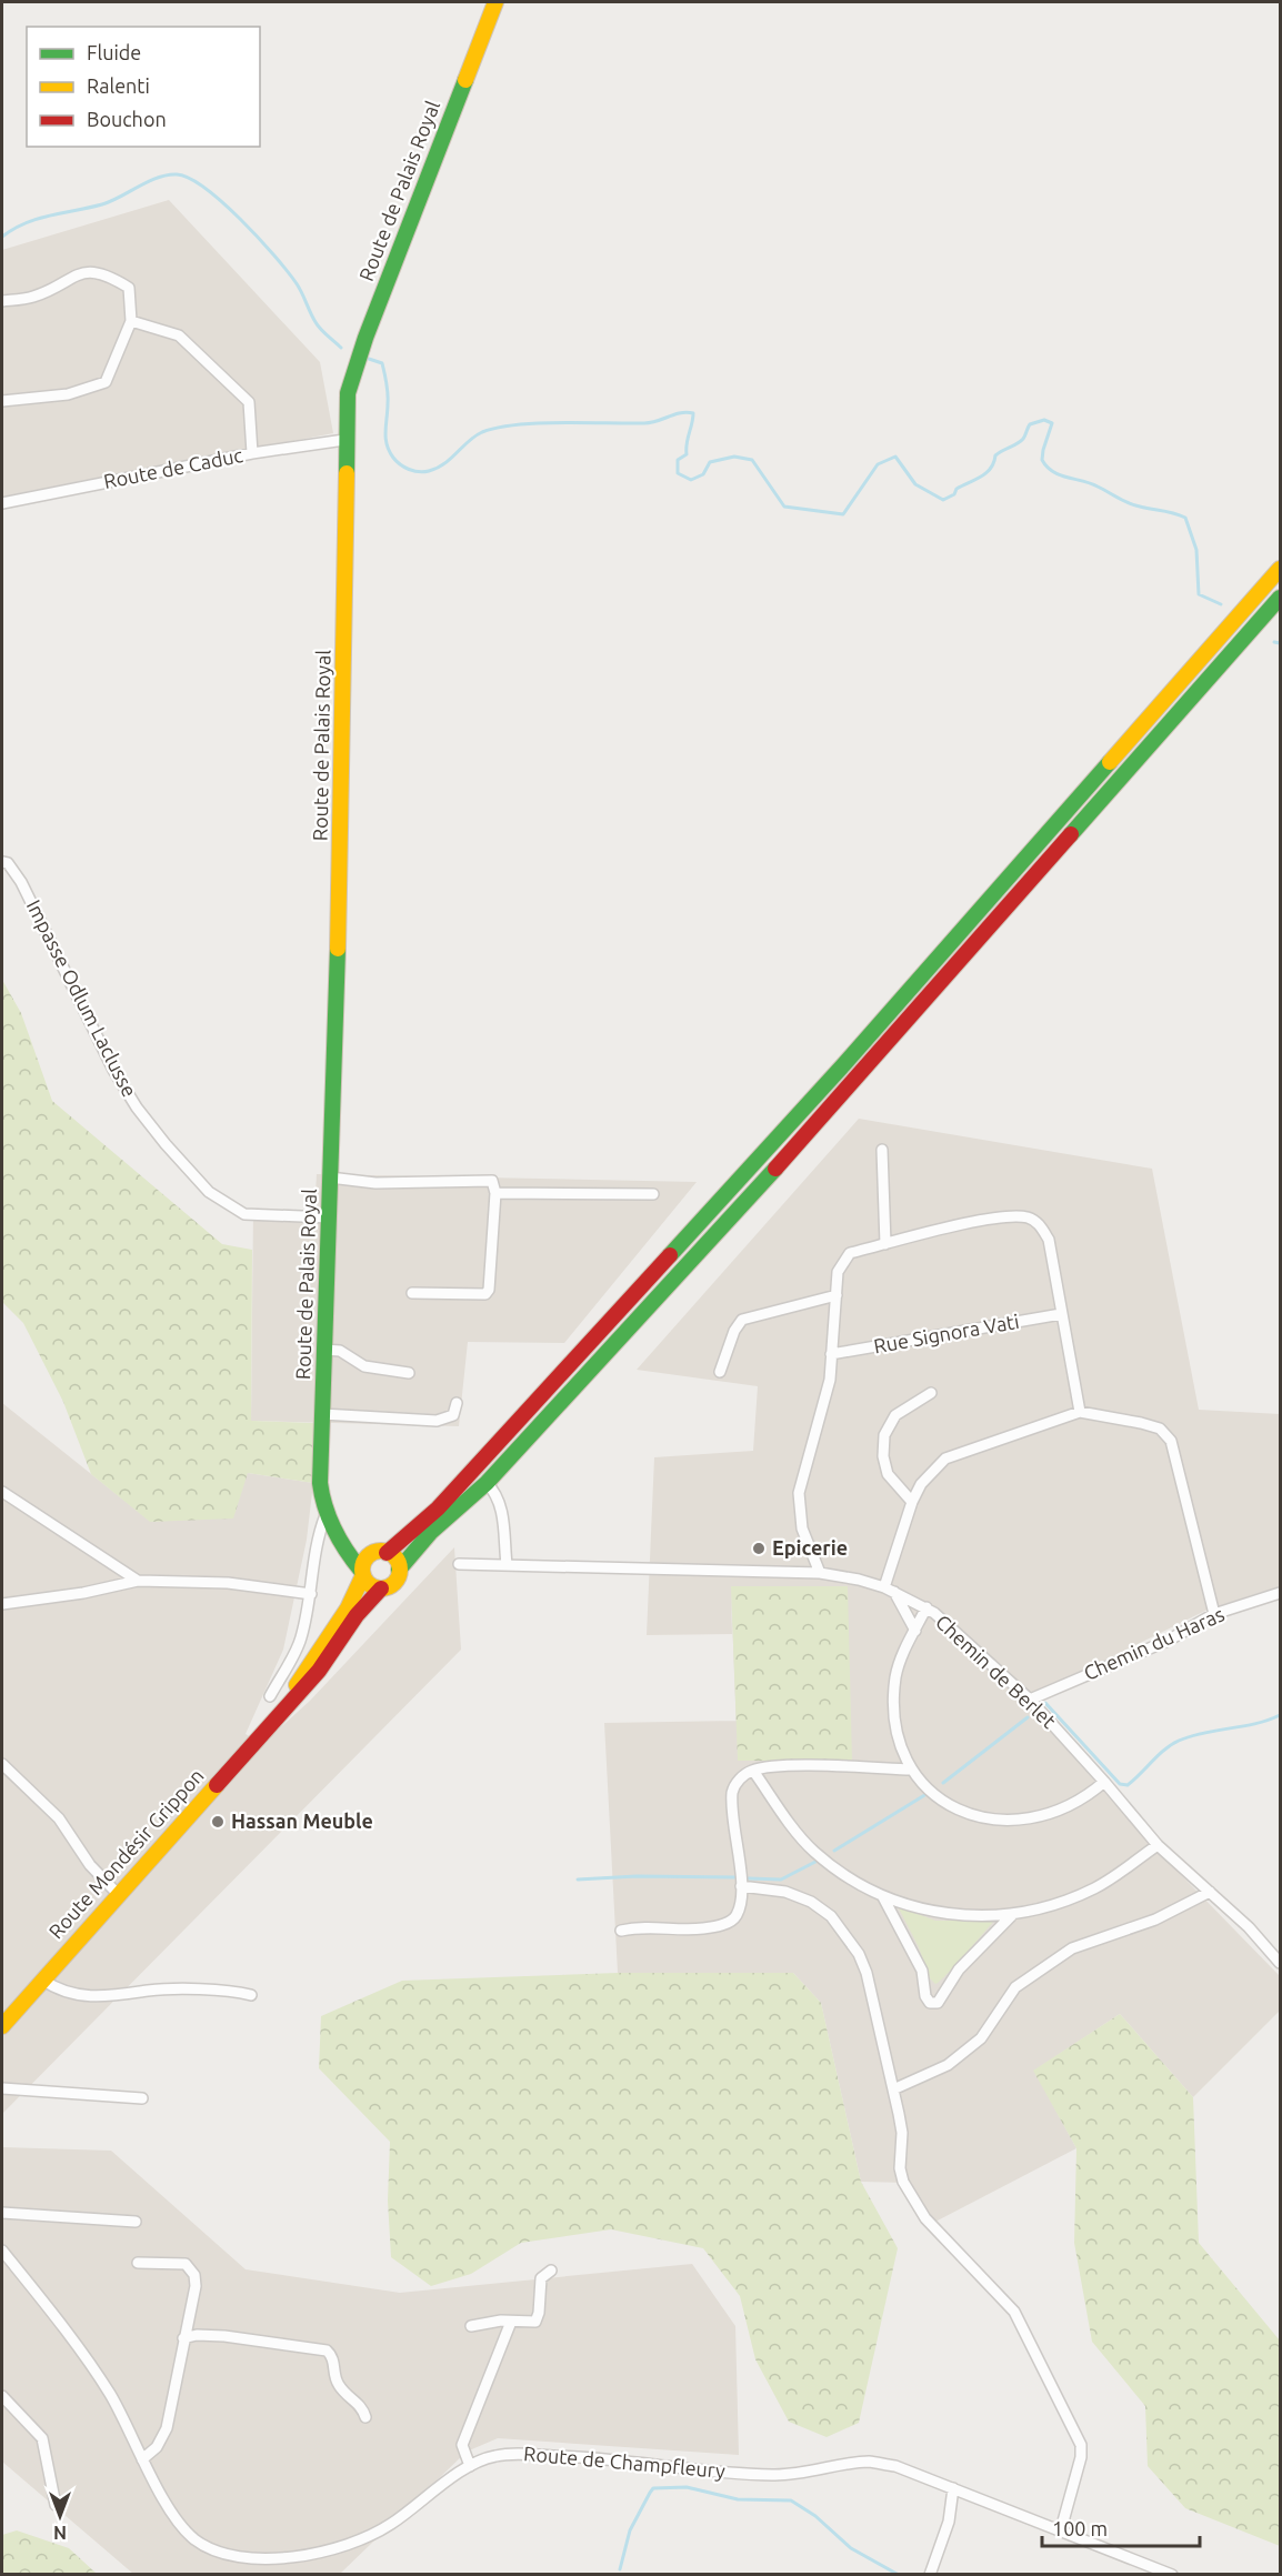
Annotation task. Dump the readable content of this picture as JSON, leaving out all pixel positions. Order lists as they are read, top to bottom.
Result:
{
  "streets": {
    "main road": ["Route de Palais Royal", "Route Mondésir Grippon"],
    "street": [
      "Route de Caduc",
      "Impasse Odlum Laclusse",
      "Rue Signora Vati",
      "Chemin du Haras",
      "Chemin de Berlet",
      "Route de Champfleury"
    ]
  },
  "crossings": [
    ["Route de Palais Royal", "Route de Caduc"],
    ["Route de Palais Royal", "Impasse Odlum Laclusse"],
    ["Route de Palais Royal", "Route Mondésir Grippon"],
    ["Chemin du Haras", "Chemin de Berlet"]
  ],
  "places": ["Epicerie", "Hassan Meuble"],
  "legend": ["Fluide", "Ralenti", "Bouchon"],
  "scale_bar": "100 m",
  "north": "bottom"
}
